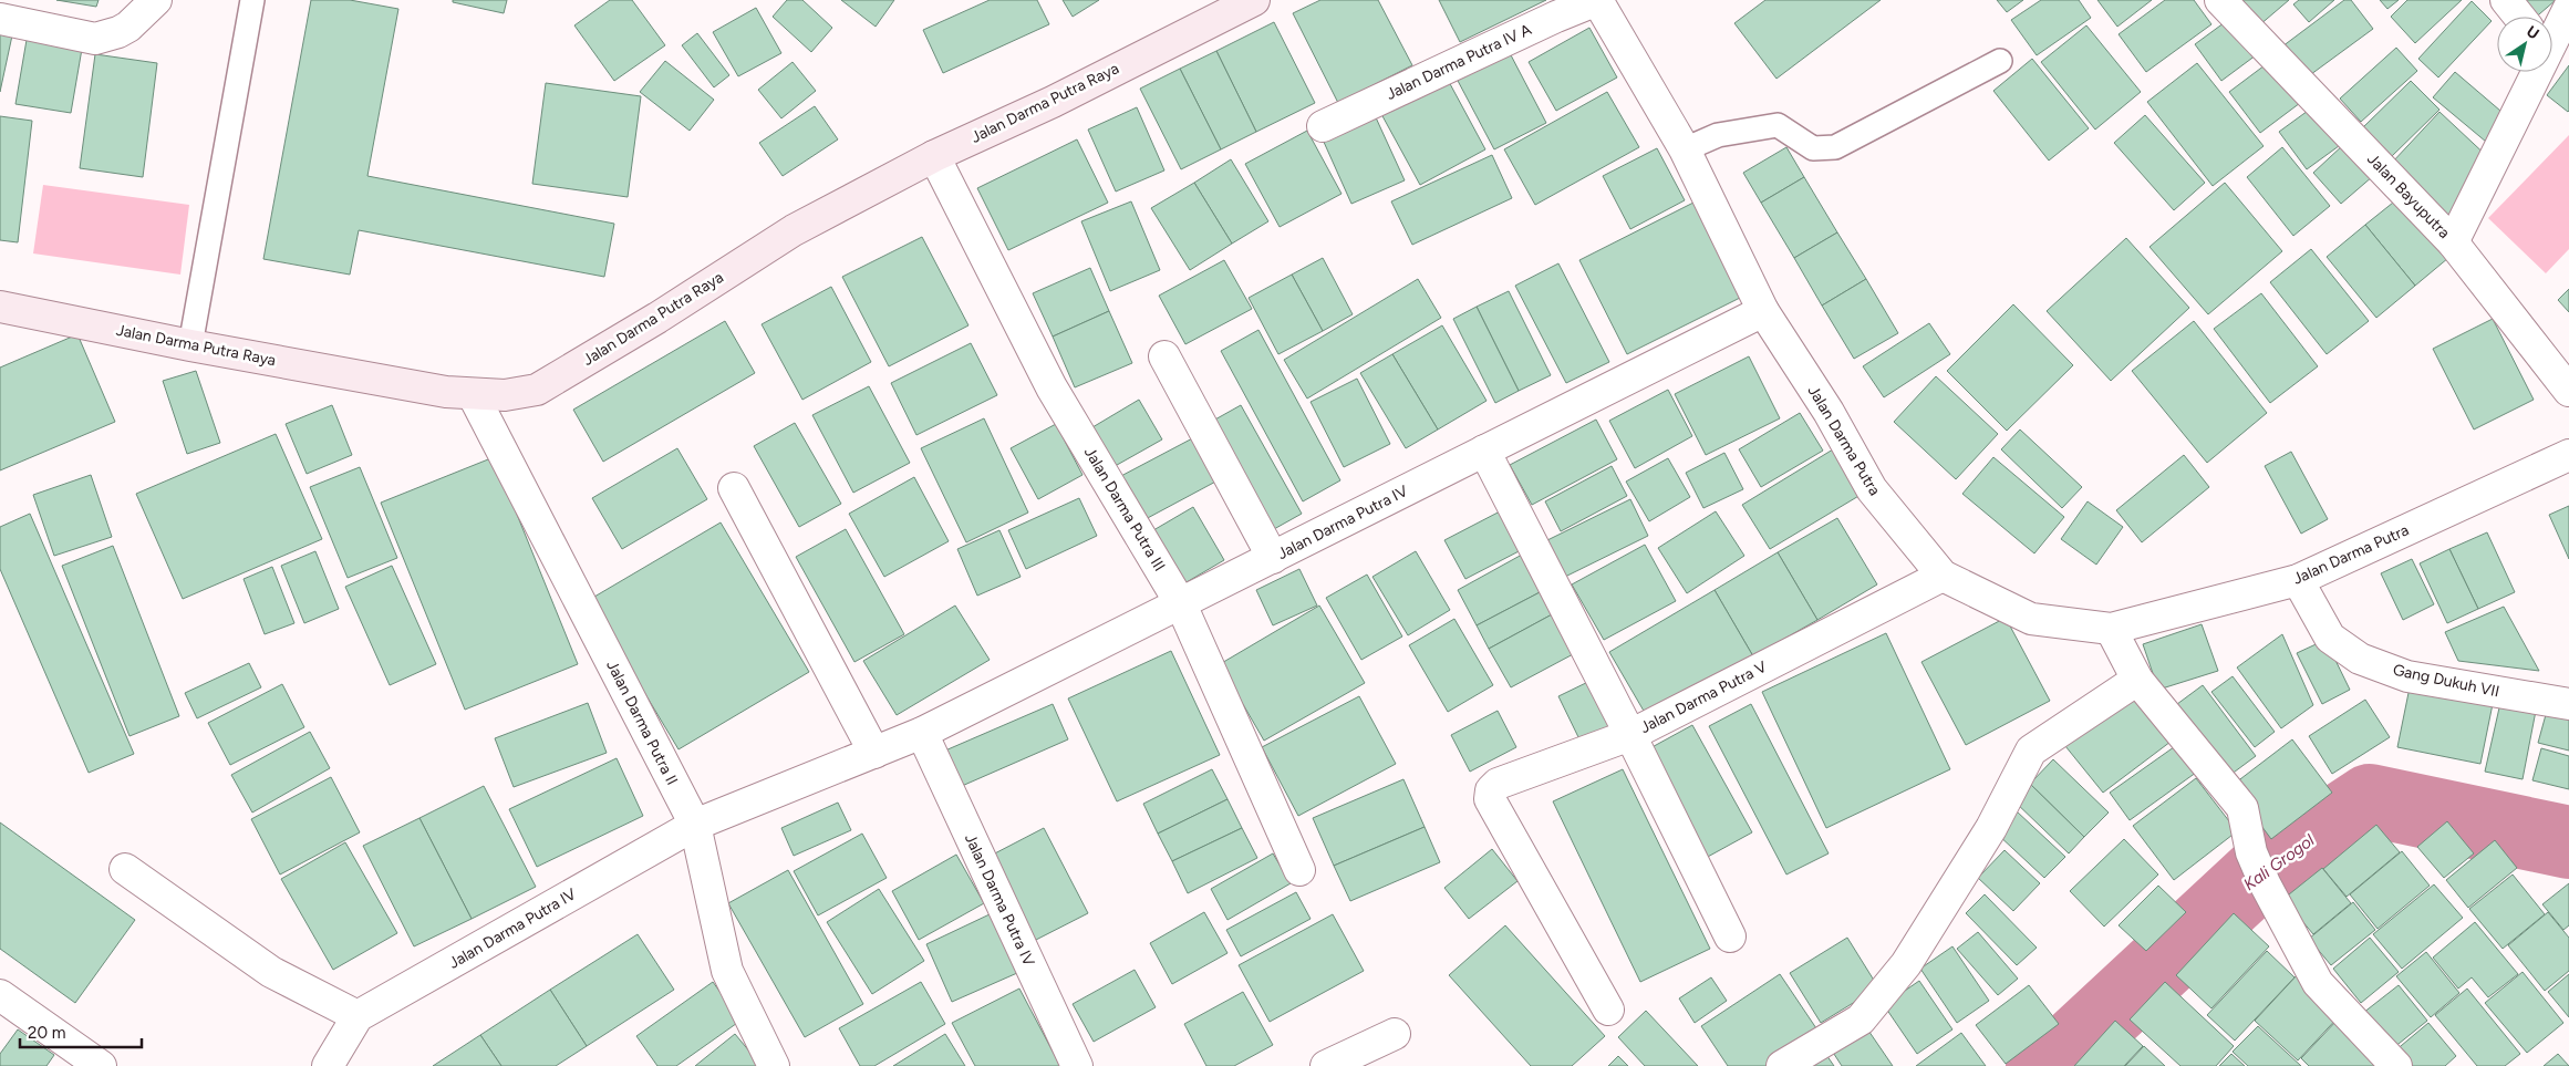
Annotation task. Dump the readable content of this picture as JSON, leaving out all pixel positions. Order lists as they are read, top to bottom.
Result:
{
  "streets": {
    "street": [
      "Jalan Darma Putra IV A",
      "Jalan Darma Putra Raya",
      "Jalan Bayuputra",
      "Jalan Darma Putra",
      "Jalan Darma Putra III",
      "Jalan Darma Putra IV",
      "Gang Dukuh VII",
      "Jalan Darma Putra V",
      "Jalan Darma Putra II"
    ]
  },
  "crossings": [
    ["Jalan Darma Putra IV A", "Jalan Darma Putra"],
    ["Jalan Darma Putra Raya", "Jalan Darma Putra III"],
    ["Jalan Darma Putra Raya", "Jalan Darma Putra II"],
    ["Jalan Darma Putra", "Jalan Darma Putra IV"],
    ["Jalan Darma Putra", "Gang Dukuh VII"],
    ["Jalan Darma Putra", "Jalan Darma Putra V"],
    ["Jalan Darma Putra III", "Jalan Darma Putra IV"],
    ["Jalan Darma Putra IV", "Jalan Darma Putra V"],
    ["Jalan Darma Putra IV", "Jalan Darma Putra II"]
  ],
  "water": ["Kali Grogol"],
  "scale_bar": "20 m",
  "north": "top right"
}
